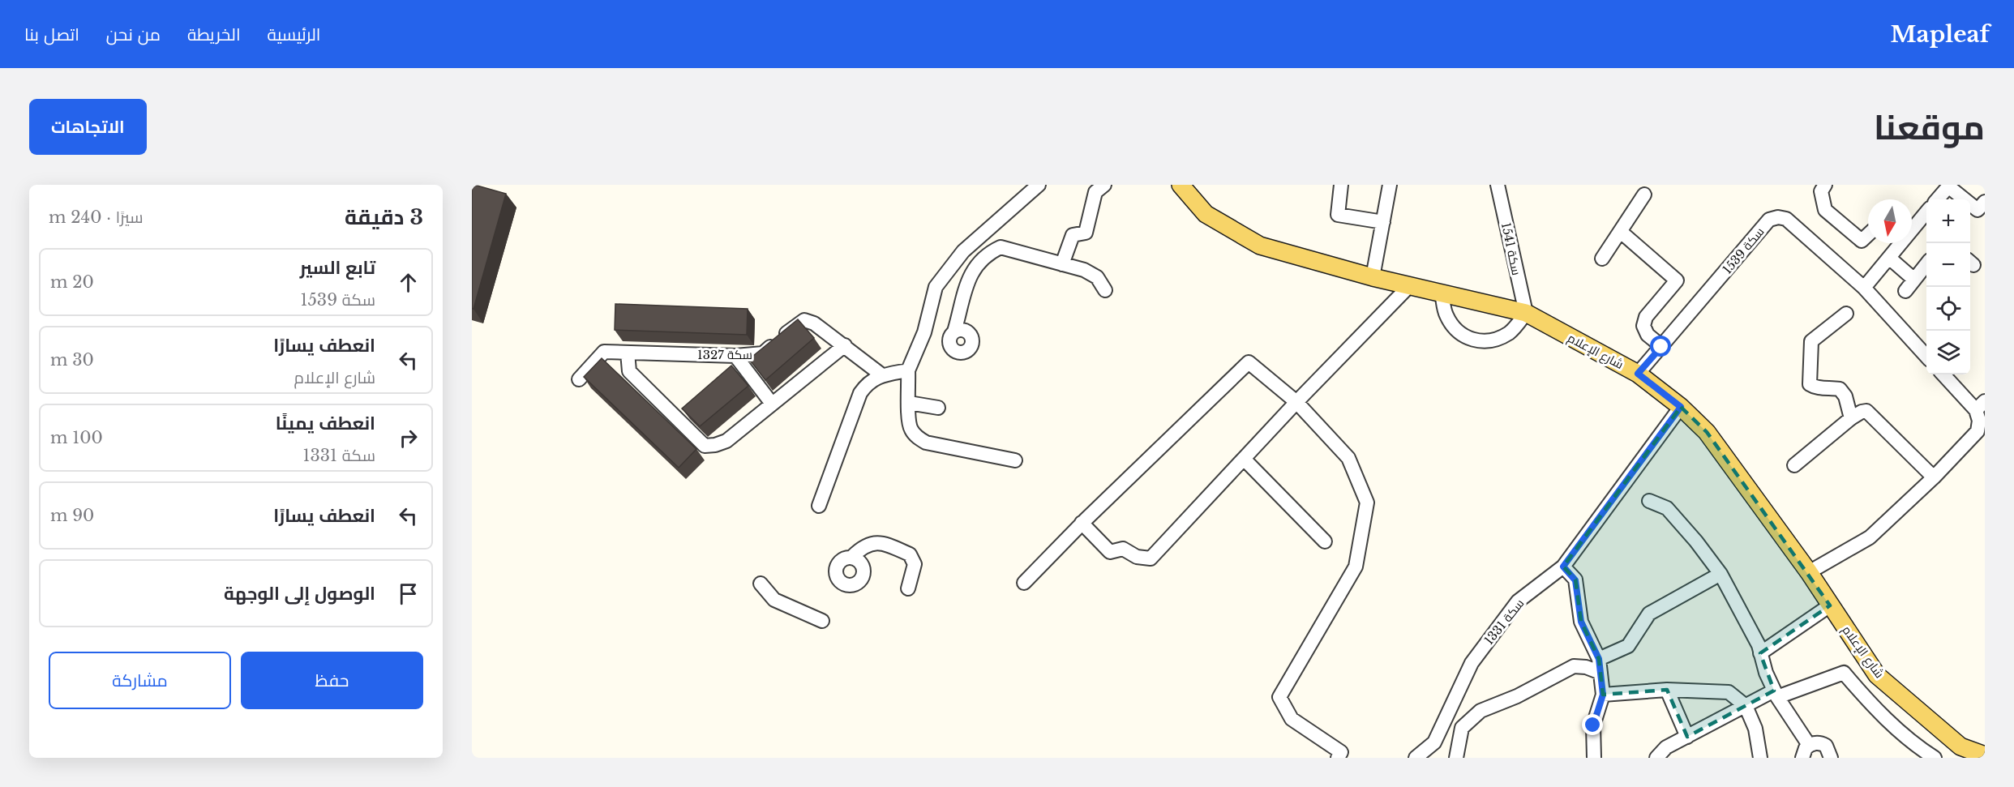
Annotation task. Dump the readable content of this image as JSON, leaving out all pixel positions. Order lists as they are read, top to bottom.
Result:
{
  "streets": {
    "main road": ["شارع الإعلام"],
    "street": [
      "سكة 1541",
      "سكة 1539",
      "سكة 1327",
      "سكة 1331"
    ]
  },
  "crossings": [
    ["سكة 1541", "شارع الإعلام"],
    ["سكة 1539", "شارع الإعلام"],
    ["شارع الإعلام", "سكة 1331"]
  ],
  "north": "bottom",
  "page": {
    "header": "Mapleaf",
    "nav": [
      "الرئيسية",
      "الخريطة",
      "من نحن",
      "اتصل بنا"
    ],
    "title": "موقعنا",
    "buttons": [
      "الاتجاهات",
      ["حفظ", "مشاركة"]
    ],
    "heading": ["3 دقيقة", "سيرًا · 240 m"],
    "map_buttons": ["+", "−"],
    "list": [
      ["تابع السير", "سكة 1539", "20 m"],
      ["انعطف يسارًا", "شارع الإعلام", "30 m"],
      ["انعطف يمينًا", "سكة 1331", "100 m"],
      ["انعطف يسارًا", "90 m"],
      "الوصول إلى الوجهة"
    ]
  }
}
